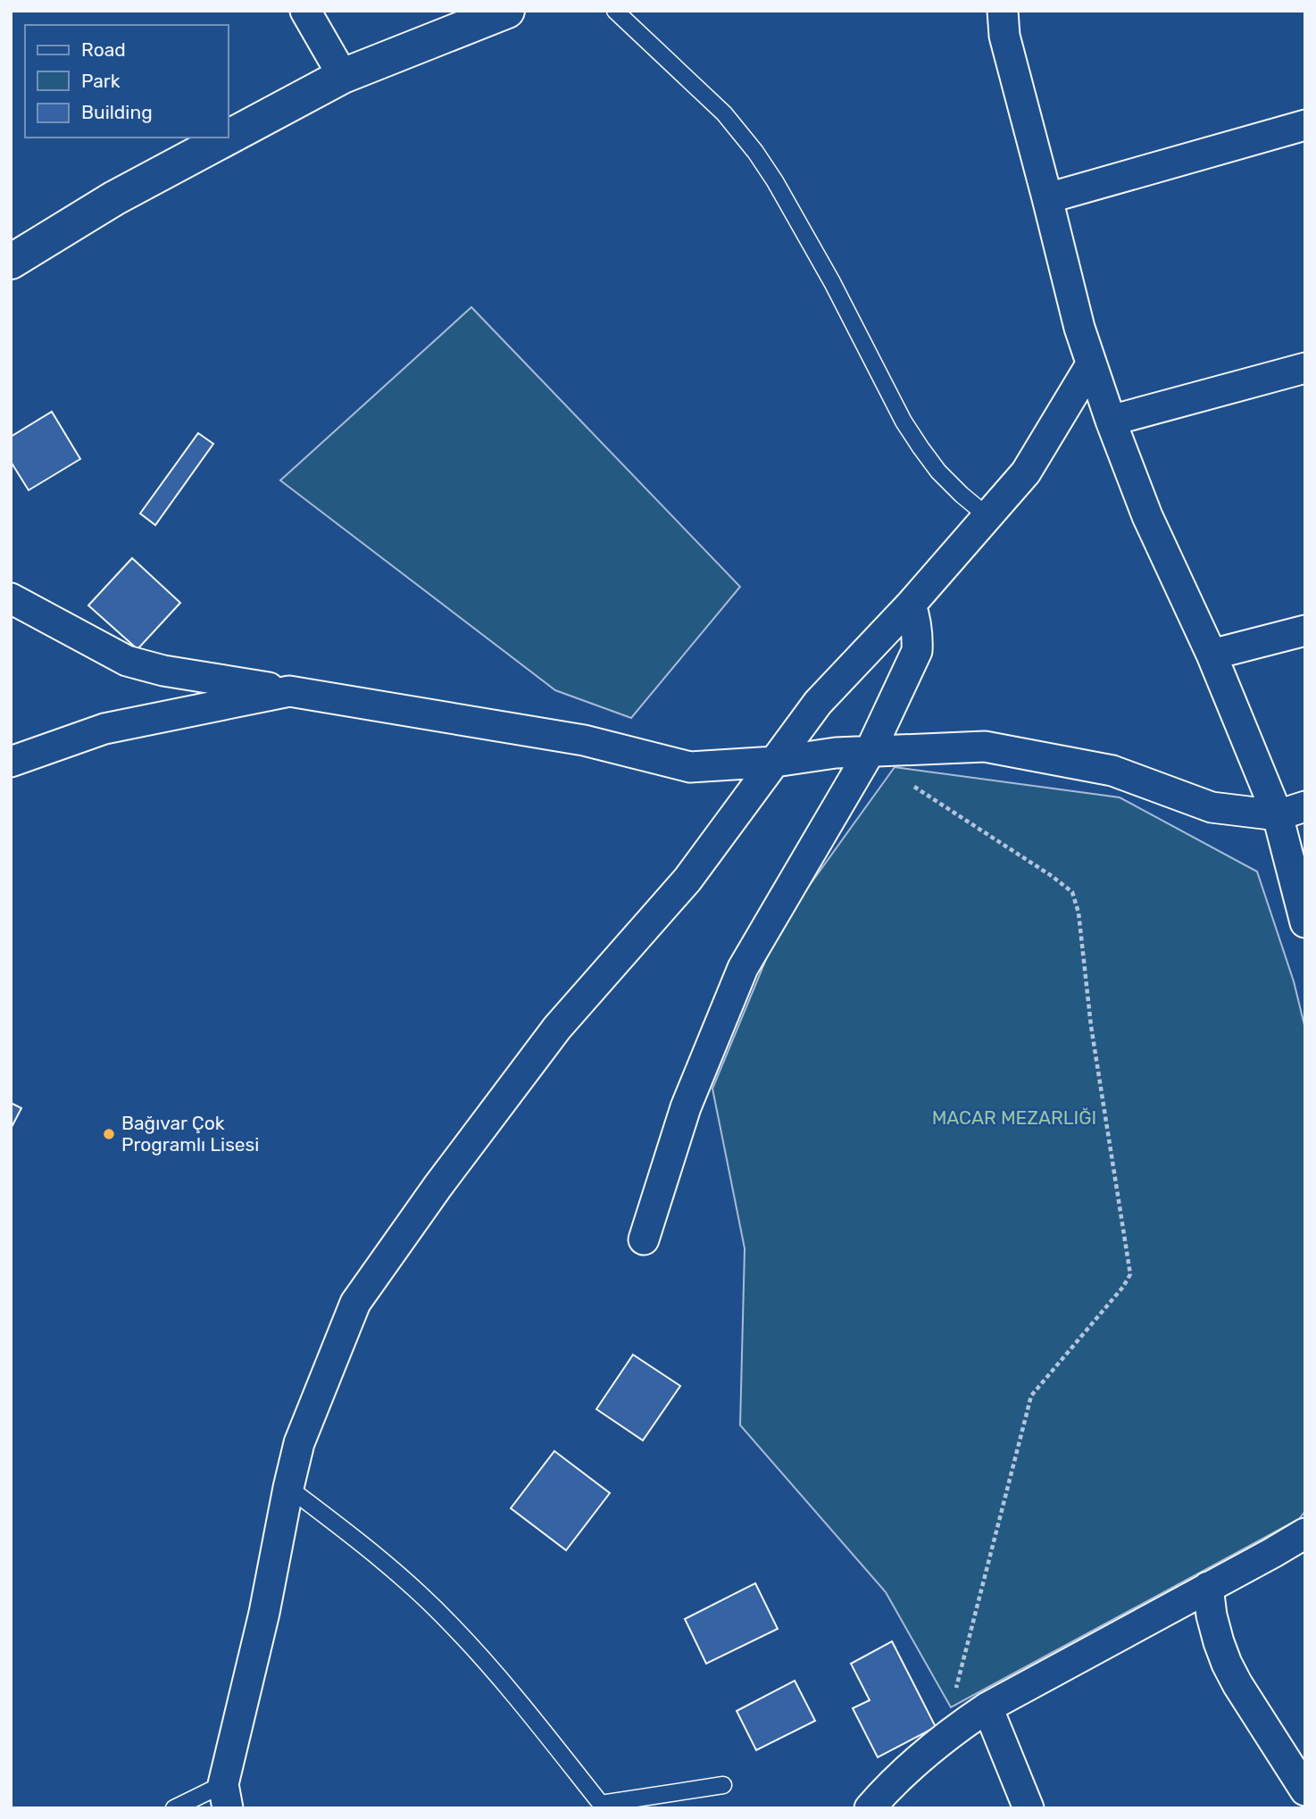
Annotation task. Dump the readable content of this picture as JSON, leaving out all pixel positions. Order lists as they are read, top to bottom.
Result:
{
  "parks": ["MACAR MEZARLIĞI"],
  "places": ["Bağıvar Çok Programlı Lisesi"],
  "legend": ["Road", "Park", "Building"]
}
